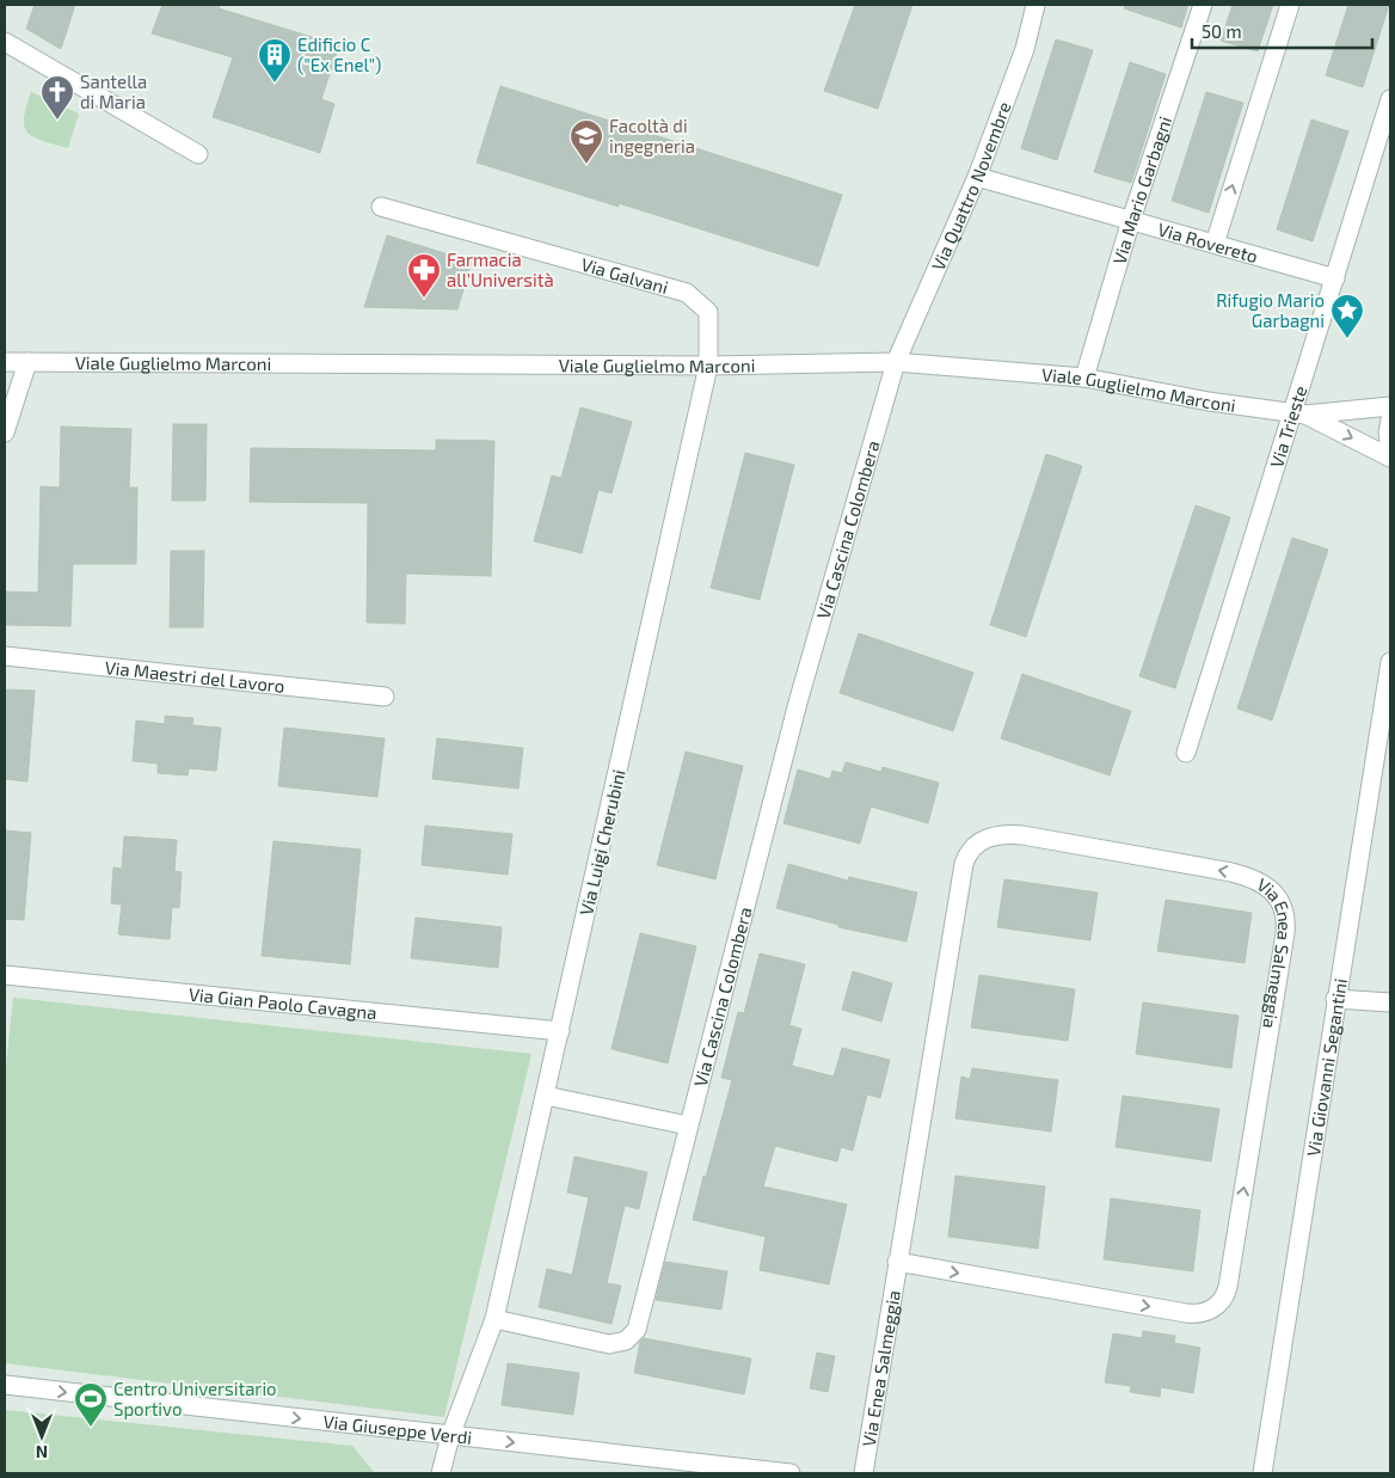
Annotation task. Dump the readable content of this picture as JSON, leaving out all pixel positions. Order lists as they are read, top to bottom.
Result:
{
  "streets": {
    "street": [
      "Via Quattro Novembre",
      "Via Mario Garbagni",
      "Via Rovereto",
      "Via Galvani",
      "Viale Guglielmo Marconi",
      "Via Trieste",
      "Via Cascina Colombera",
      "Via Maestri del Lavoro",
      "Via Luigi Cherubini",
      "Via Enea Salmeggia",
      "Via Gian Paolo Cavagna",
      "Via Giovanni Segantini",
      "Via Giuseppe Verdi"
    ]
  },
  "crossings": [
    ["Via Quattro Novembre", "Via Rovereto"],
    ["Via Quattro Novembre", "Viale Guglielmo Marconi"],
    ["Via Quattro Novembre", "Via Cascina Colombera"],
    ["Via Mario Garbagni", "Via Rovereto"],
    ["Via Mario Garbagni", "Viale Guglielmo Marconi"],
    ["Via Rovereto", "Via Trieste"],
    ["Via Galvani", "Viale Guglielmo Marconi"],
    ["Via Galvani", "Via Luigi Cherubini"],
    ["Viale Guglielmo Marconi", "Via Trieste"],
    ["Viale Guglielmo Marconi", "Via Cascina Colombera"],
    ["Viale Guglielmo Marconi", "Via Luigi Cherubini"],
    ["Via Cascina Colombera", "Via Luigi Cherubini"],
    ["Via Luigi Cherubini", "Via Gian Paolo Cavagna"]
  ],
  "one_way": ["Via Giuseppe Verdi"],
  "places": {
    "building": ["Edificio C (\"Ex Enel\")"],
    "church": ["Santella di Maria"],
    "school or university": ["Facoltà di ingegneria"],
    "pharmacy": ["Farmacia all'Università"],
    "place": ["Rifugio Mario Garbagni"],
    "sports": ["Centro Universitario Sportivo"]
  },
  "scale_bar": "50 m",
  "north": "bottom"
}
